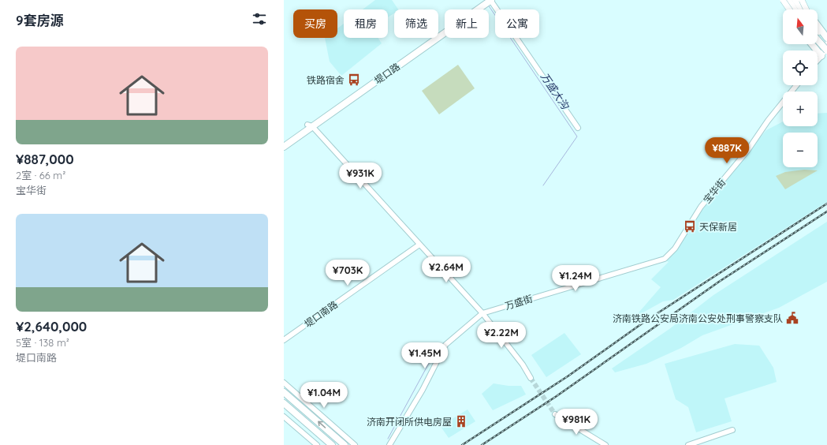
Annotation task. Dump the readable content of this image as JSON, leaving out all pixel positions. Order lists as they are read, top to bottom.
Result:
{
  "streets": {
    "main road": ["堤口路"],
    "street": ["宝华街", "万盛街", "堤口南路"]
  },
  "crossings": [
    ["宝华街", "万盛街"]
  ],
  "water": ["万盛大沟"],
  "places": {
    "bus stop": ["铁路宿舍", "天保新居"],
    "public building": ["济南铁路公安局济南公安处刑事警察支队"],
    "building": ["济南开闭所供电房屋"]
  },
  "north": "top",
  "page": {
    "heading": "9套房源",
    "map_buttons": ["+", "−"],
    "chip": [
      "买房",
      "租房",
      "筛选",
      "新上",
      "公寓"
    ],
    "list": [
      {
        "name": "¥887,000",
        "note": "2室 · 66 m² · 宝华街"
      },
      {
        "name": "¥2,640,000",
        "note": "5室 · 138 m² · 堤口南路"
      }
    ],
    "price": [
      "¥887K",
      "¥931K",
      "¥2.64M",
      "¥703K",
      "¥1.24M",
      "¥2.22M",
      "¥1.45M",
      "¥1.04M",
      "¥981K"
    ]
  }
}
